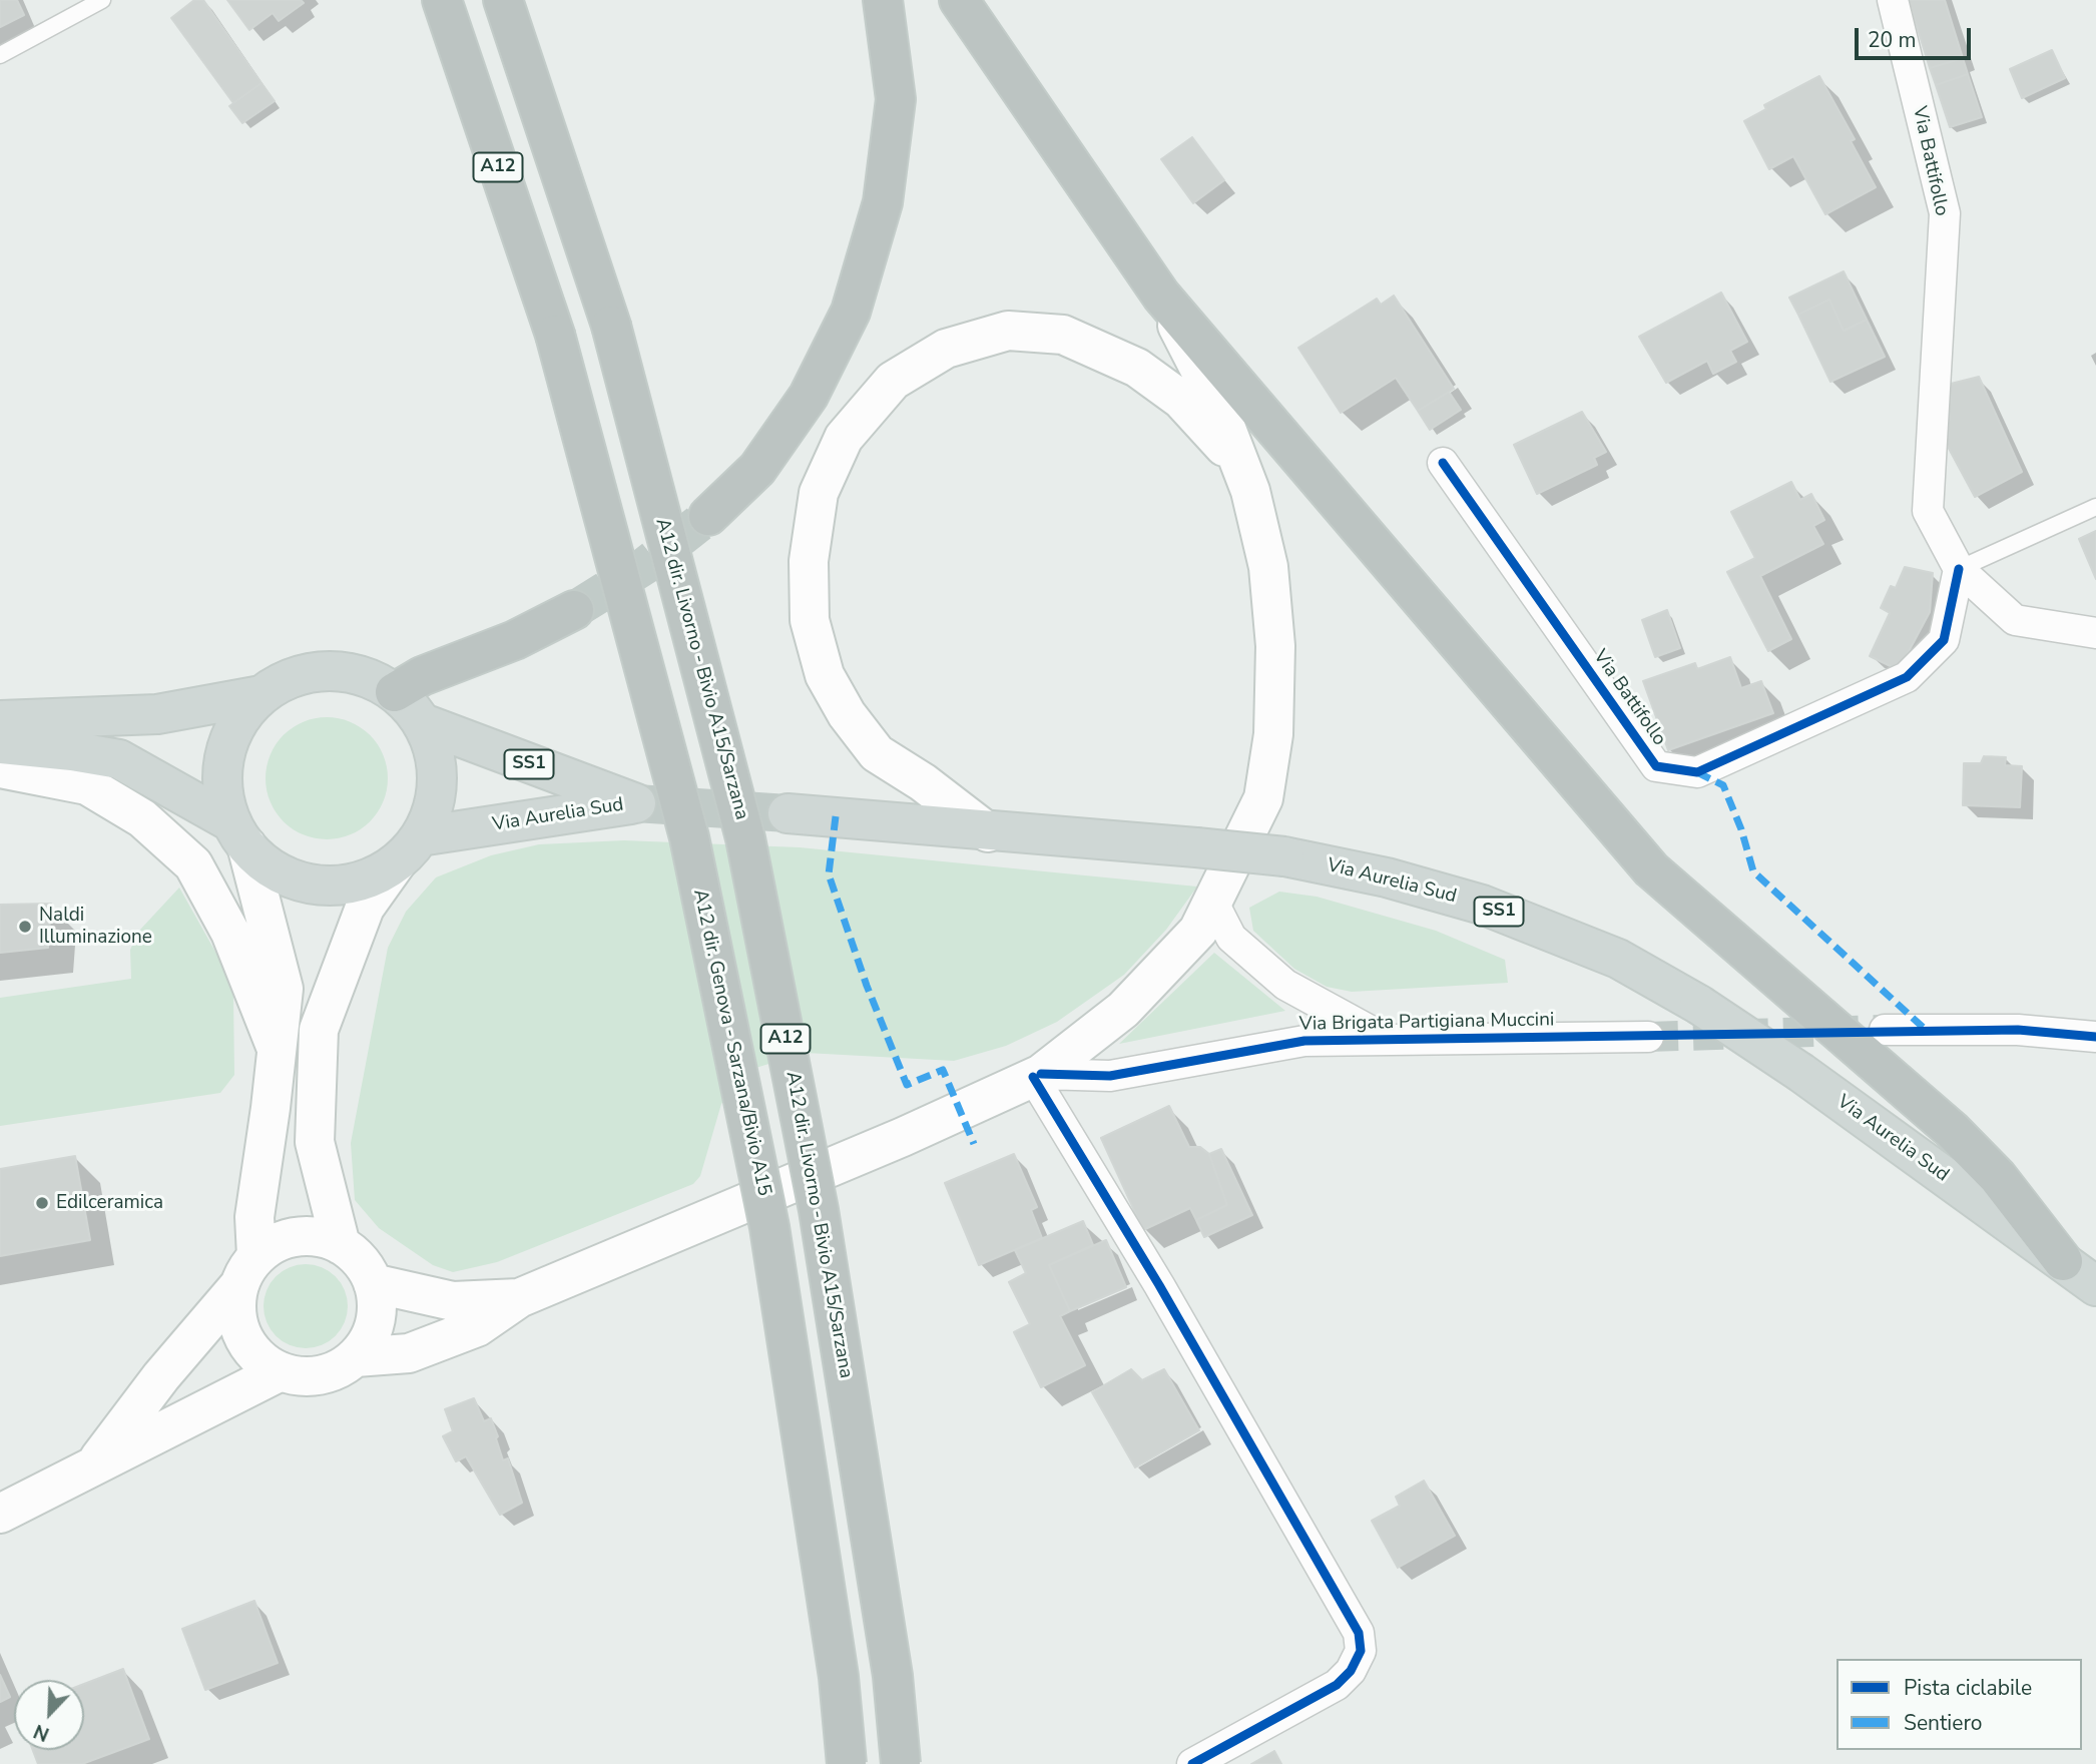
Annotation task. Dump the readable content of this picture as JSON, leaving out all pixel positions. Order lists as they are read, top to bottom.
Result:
{
  "streets": {
    "highway": ["A12", "A12 dir. Livorno - Bivio A15/Sarzana", "A12 dir. Genova - Sarzana/Bivio A15"],
    "main road": ["SS1", "Via Aurelia Sud"],
    "street": ["Via Battifollo", "Via Brigata Partigiana Muccini"]
  },
  "crossings": [
    ["A12", "A12 dir. Genova - Sarzana/Bivio A15"]
  ],
  "places": ["Naldi Illuminazione", "Edilceramica"],
  "legend": ["Pista ciclabile", "Sentiero"],
  "scale_bar": "20 m",
  "north": "bottom left"
}
